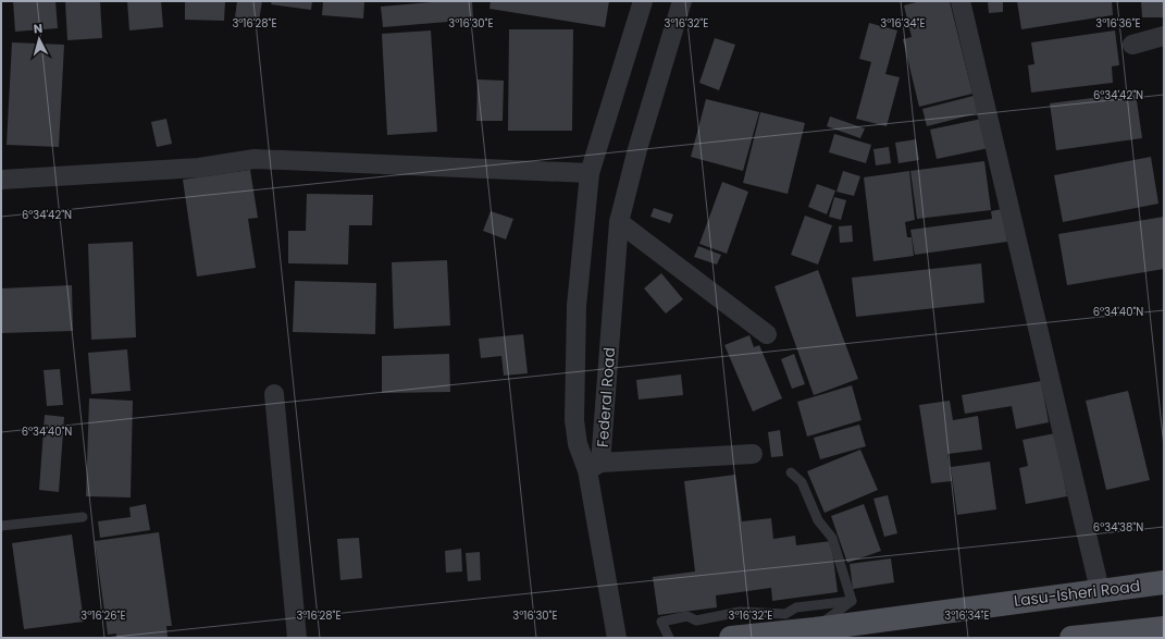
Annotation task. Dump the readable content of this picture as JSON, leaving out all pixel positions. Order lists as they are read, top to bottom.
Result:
{
  "streets": {
    "main road": ["Lasu-Isheri Road"],
    "street": ["Federal Road"]
  },
  "north": "top",
  "coordinates": [
    "3°16'28\"E",
    "3°16'30\"E",
    "3°16'32\"E",
    "3°16'34\"E",
    "3°16'36\"E",
    "6°34'42\"N",
    "6°34'40\"N",
    "6°34'38\"N",
    "3°16'26\"E"
  ]
}
